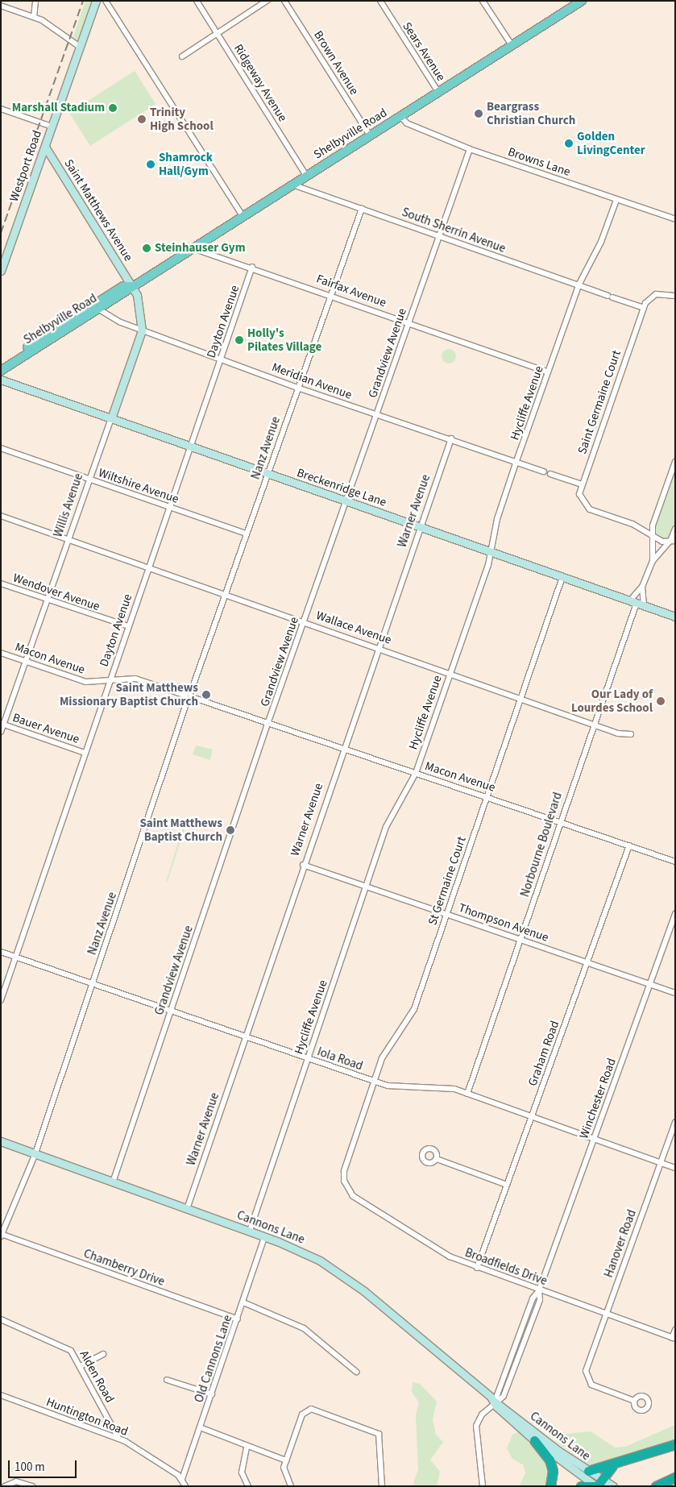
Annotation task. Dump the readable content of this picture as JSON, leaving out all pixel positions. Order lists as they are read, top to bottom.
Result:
{
  "streets": {
    "main road": [
      "Shelbyville Road",
      "Westport Road",
      "Saint Matthews Avenue",
      "Breckenridge Lane",
      "Willis Avenue",
      "Cannons Lane"
    ],
    "street": [
      "Sears Avenue",
      "Brown Avenue",
      "Ridgeway Avenue",
      "Browns Lane",
      "South Sherrin Avenue",
      "Fairfax Avenue",
      "Dayton Avenue",
      "Grandview Avenue",
      "Meridian Avenue",
      "Saint Germaine Court",
      "Hycliffe Avenue",
      "Nanz Avenue",
      "Wiltshire Avenue",
      "Warner Avenue",
      "Wendover Avenue",
      "Wallace Avenue",
      "Macon Avenue",
      "Bauer Avenue",
      "Norbourne Boulevard",
      "St Germaine Court",
      "Thompson Avenue",
      "Graham Road",
      "Iola Road",
      "Winchester Road",
      "Hanover Road",
      "Broadfields Drive",
      "Chamberry Drive",
      "Old Cannons Lane",
      "Alden Road",
      "Huntington Road"
    ]
  },
  "crossings": [
    ["Sears Avenue", "Shelbyville Road"],
    ["Brown Avenue", "Shelbyville Road"],
    ["Ridgeway Avenue", "Shelbyville Road"],
    ["Shelbyville Road", "Browns Lane"],
    ["Shelbyville Road", "Saint Matthews Avenue"],
    ["Shelbyville Road", "South Sherrin Avenue"],
    ["Shelbyville Road", "Fairfax Avenue"],
    ["Shelbyville Road", "Meridian Avenue"],
    ["Shelbyville Road", "Willis Avenue"],
    ["Browns Lane", "Grandview Avenue"],
    ["Browns Lane", "Hycliffe Avenue"],
    ["Westport Road", "Saint Matthews Avenue"],
    ["Saint Matthews Avenue", "Willis Avenue"],
    ["South Sherrin Avenue", "Grandview Avenue"],
    ["South Sherrin Avenue", "Saint Germaine Court"],
    ["South Sherrin Avenue", "Hycliffe Avenue"],
    ["South Sherrin Avenue", "Nanz Avenue"],
    ["Fairfax Avenue", "Dayton Avenue"],
    ["Fairfax Avenue", "Grandview Avenue"],
    ["Fairfax Avenue", "Hycliffe Avenue"],
    ["Fairfax Avenue", "Nanz Avenue"],
    ["Dayton Avenue", "Meridian Avenue"],
    ["Dayton Avenue", "Wiltshire Avenue"],
    ["Dayton Avenue", "Breckenridge Lane"],
    ["Dayton Avenue", "Wendover Avenue"],
    ["Dayton Avenue", "Wallace Avenue"],
    ["Dayton Avenue", "Macon Avenue"],
    ["Dayton Avenue", "Bauer Avenue"],
    ["Dayton Avenue", "Iola Road"],
    ["Grandview Avenue", "Meridian Avenue"],
    ["Grandview Avenue", "Breckenridge Lane"],
    ["Grandview Avenue", "Wallace Avenue"],
    ["Grandview Avenue", "Macon Avenue"],
    ["Grandview Avenue", "Iola Road"],
    ["Grandview Avenue", "Cannons Lane"],
    ["Meridian Avenue", "Hycliffe Avenue"],
    ["Meridian Avenue", "Nanz Avenue"],
    ["Meridian Avenue", "Willis Avenue"],
    ["Meridian Avenue", "Warner Avenue"],
    ["Saint Germaine Court", "Norbourne Boulevard"],
    ["Hycliffe Avenue", "Breckenridge Lane"],
    ["Hycliffe Avenue", "Wallace Avenue"],
    ["Hycliffe Avenue", "Macon Avenue"],
    ["Hycliffe Avenue", "Thompson Avenue"],
    ["Hycliffe Avenue", "Iola Road"],
    ["Hycliffe Avenue", "Cannons Lane"],
    ["Nanz Avenue", "Wiltshire Avenue"],
    ["Nanz Avenue", "Breckenridge Lane"],
    ["Nanz Avenue", "Wallace Avenue"],
    ["Nanz Avenue", "Macon Avenue"],
    ["Nanz Avenue", "Iola Road"],
    ["Nanz Avenue", "Cannons Lane"],
    ["Nanz Avenue", "Chamberry Drive"],
    ["Wiltshire Avenue", "Willis Avenue"],
    ["Breckenridge Lane", "Willis Avenue"],
    ["Breckenridge Lane", "Warner Avenue"],
    ["Breckenridge Lane", "Norbourne Boulevard"],
    ["Breckenridge Lane", "St Germaine Court"],
    ["Willis Avenue", "Wendover Avenue"],
    ["Willis Avenue", "Wallace Avenue"],
    ["Willis Avenue", "Macon Avenue"],
    ["Willis Avenue", "Bauer Avenue"],
    ["Warner Avenue", "Wallace Avenue"],
    ["Warner Avenue", "Macon Avenue"],
    ["Warner Avenue", "Thompson Avenue"],
    ["Warner Avenue", "Iola Road"],
    ["Warner Avenue", "Cannons Lane"],
    ["Wallace Avenue", "Norbourne Boulevard"],
    ["Wallace Avenue", "St Germaine Court"],
    ["Macon Avenue", "Norbourne Boulevard"],
    ["Macon Avenue", "St Germaine Court"],
    ["Macon Avenue", "Graham Road"],
    ["Norbourne Boulevard", "Thompson Avenue"],
    ["Norbourne Boulevard", "Iola Road"],
    ["St Germaine Court", "Thompson Avenue"],
    ["St Germaine Court", "Iola Road"],
    ["St Germaine Court", "Broadfields Drive"],
    ["Thompson Avenue", "Graham Road"],
    ["Thompson Avenue", "Winchester Road"],
    ["Graham Road", "Iola Road"],
    ["Graham Road", "Broadfields Drive"],
    ["Iola Road", "Winchester Road"],
    ["Iola Road", "Hanover Road"],
    ["Winchester Road", "Cannons Lane"],
    ["Winchester Road", "Broadfields Drive"],
    ["Cannons Lane", "Old Cannons Lane"],
    ["Hanover Road", "Broadfields Drive"],
    ["Chamberry Drive", "Old Cannons Lane"],
    ["Old Cannons Lane", "Huntington Road"],
    ["Alden Road", "Huntington Road"]
  ],
  "places": [
    "Marshall Stadium",
    "Beargrass Christian Church",
    "Trinity High School",
    "Golden LivingCenter",
    "Shamrock Hall/Gym",
    "Steinhauser Gym",
    "Holly's Pilates Village",
    "Saint Matthews Missionary Baptist Church",
    "Our Lady of Lourdes School",
    "Saint Matthews Baptist Church"
  ],
  "scale_bar": "100 m"
}
